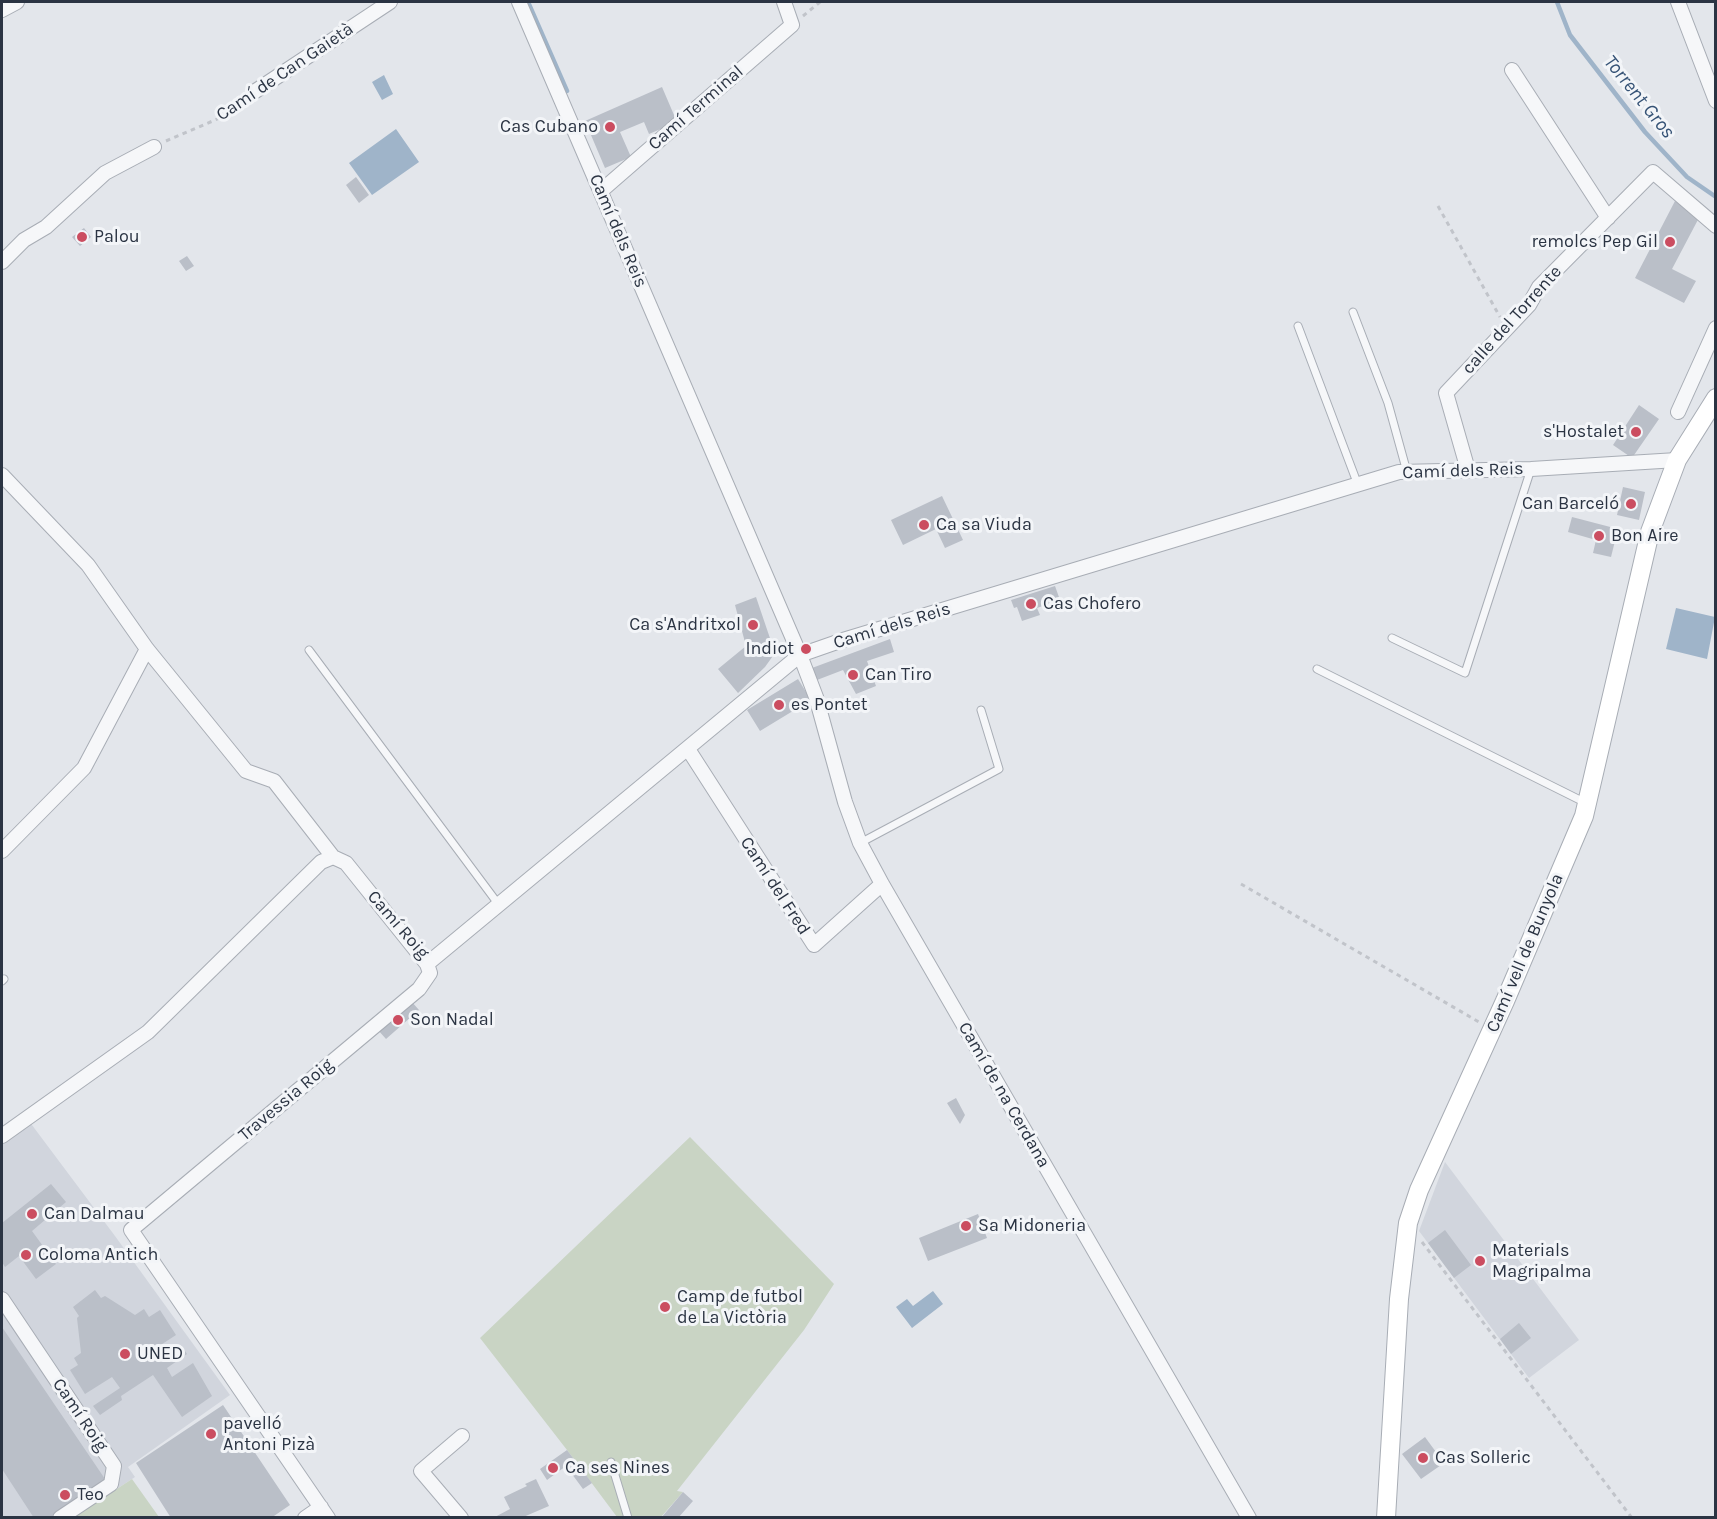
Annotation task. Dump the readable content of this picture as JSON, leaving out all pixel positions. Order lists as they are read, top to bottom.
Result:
{
  "streets": {
    "street": [
      "Camí de Can Gaietà",
      "Camí Terminal",
      "Camí dels Reis",
      "calle del Torrente",
      "Camí del Fred",
      "Camí Roig",
      "Camí vell de Bunyola",
      "Camí de na Cerdana",
      "Travessia Roig"
    ]
  },
  "crossings": [
    ["Camí Terminal", "Camí dels Reis"],
    ["Camí dels Reis", "calle del Torrente"],
    ["Camí dels Reis", "Camí Roig"],
    ["Camí dels Reis", "Camí vell de Bunyola"],
    ["Camí dels Reis", "Camí de na Cerdana"],
    ["Camí del Fred", "Camí Roig"],
    ["Camí del Fred", "Camí de na Cerdana"],
    ["Camí Roig", "Camí de na Cerdana"],
    ["Camí Roig", "Travessia Roig"]
  ],
  "water": ["Torrent Gros"],
  "places": [
    "Cas Cubano",
    "Palou",
    "remolcs Pep Gil",
    "s'Hostalet",
    "Can Barceló",
    "Ca sa Viuda",
    "Bon Aire",
    "Cas Chofero",
    "Ca s'Andritxol",
    "Indiot",
    "Can Tiro",
    "es Pontet",
    "Son Nadal",
    "Can Dalmau",
    "Sa Midoneria",
    "Coloma Antich",
    "Materials Magripalma",
    "Camp de futbol de La Victòria",
    "UNED",
    "pavelló Antoni Pizà",
    "Cas Solleric",
    "Ca ses Nines",
    "Teo"
  ]
}
